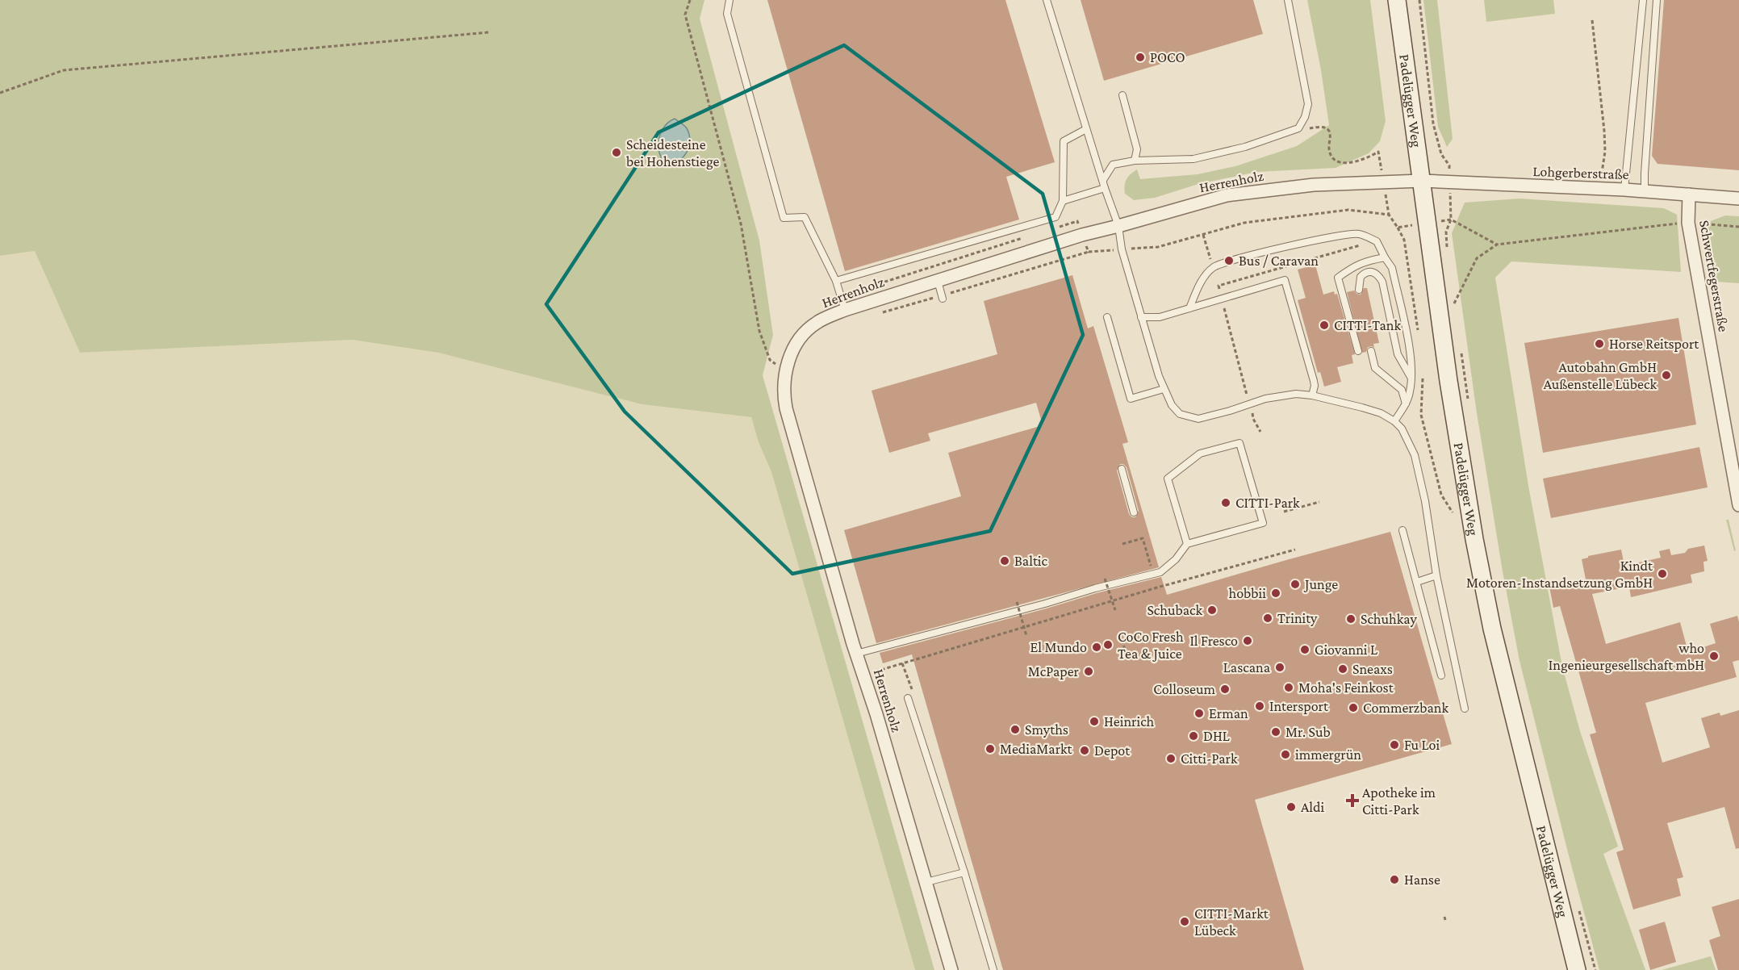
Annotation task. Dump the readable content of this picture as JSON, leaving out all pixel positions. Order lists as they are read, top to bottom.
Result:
{
  "streets": {
    "main road": ["Padelügger Weg"],
    "street": ["Lohgerberstraße", "Herrenholz", "Schwertfegerstraße"]
  },
  "crossings": [
    ["Padelügger Weg", "Lohgerberstraße"],
    ["Padelügger Weg", "Herrenholz"],
    ["Lohgerberstraße", "Herrenholz"],
    ["Lohgerberstraße", "Schwertfegerstraße"]
  ],
  "places": {
    "other": [
      "POCO",
      "Scheidesteine bei Hohenstiege",
      "Bus / Caravan",
      "CITTI-Tank",
      "Horse Reitsport",
      "Autobahn GmbH Außenstelle Lübeck",
      "CITTI-Park",
      "Baltic",
      "Kindt Motoren-Instandsetzung GmbH",
      "Junge",
      "hobbii",
      "Schuback",
      "Trinity",
      "Schuhkay",
      "Il Fresco",
      "CoCo Fresh Tea & Juice",
      "El Mundo",
      "Giovanni L",
      "who Ingenieurgesellschaft mbH",
      "Lascana",
      "Sneaxs",
      "McPaper",
      "Moha's Feinkost",
      "Colloseum",
      "Intersport",
      "Commerzbank",
      "Erman",
      "Heinrich",
      "Smyths",
      "Mr. Sub",
      "DHL",
      "Fu Loi",
      "MediaMarkt",
      "Depot",
      "immergrün",
      "Citti-Park",
      "Aldi",
      "Hanse",
      "CITTI-Markt Lübeck"
    ],
    "health": ["Apotheke im Citti-Park"]
  }
}
